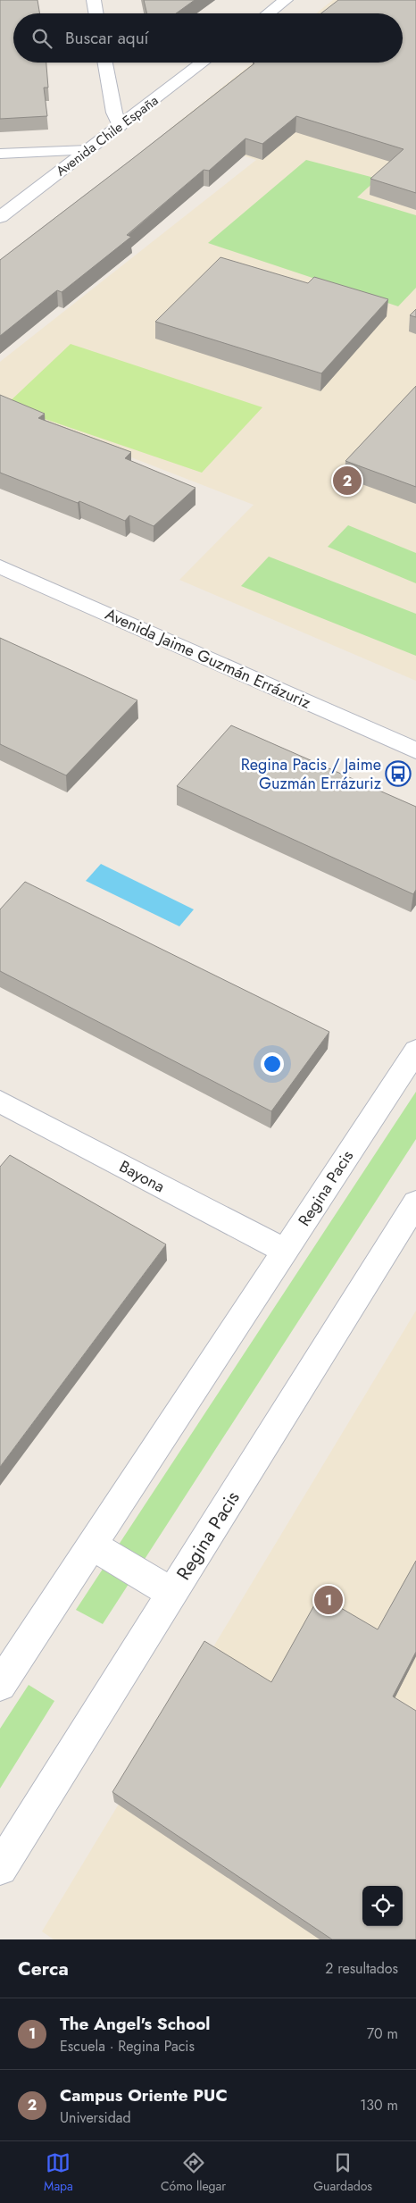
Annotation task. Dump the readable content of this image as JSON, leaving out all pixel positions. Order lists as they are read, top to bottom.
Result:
{
  "streets": {
    "street": [
      "Avenida Chile España",
      "Avenida Jaime Guzmán Errázuriz",
      "Bayona",
      "Regina Pacis"
    ]
  },
  "crossings": [
    ["Bayona", "Regina Pacis"]
  ],
  "places": {
    "bus stop": ["Regina Pacis / Jaime Guzmán Errázuriz"]
  },
  "page": {
    "search": "Buscar aquí",
    "pins": ["2", "1"],
    "heading": ["Cerca", "2 resultados"],
    "list": [
      {
        "mark": "1",
        "name": "The Angel's School",
        "note": "Escuela · Regina Pacis",
        "value": "70 m"
      },
      {
        "mark": "2",
        "name": "Campus Oriente PUC",
        "note": "Universidad",
        "value": "130 m"
      }
    ],
    "nav": ["Mapa", "Cómo llegar", "Guardados"]
  }
}
